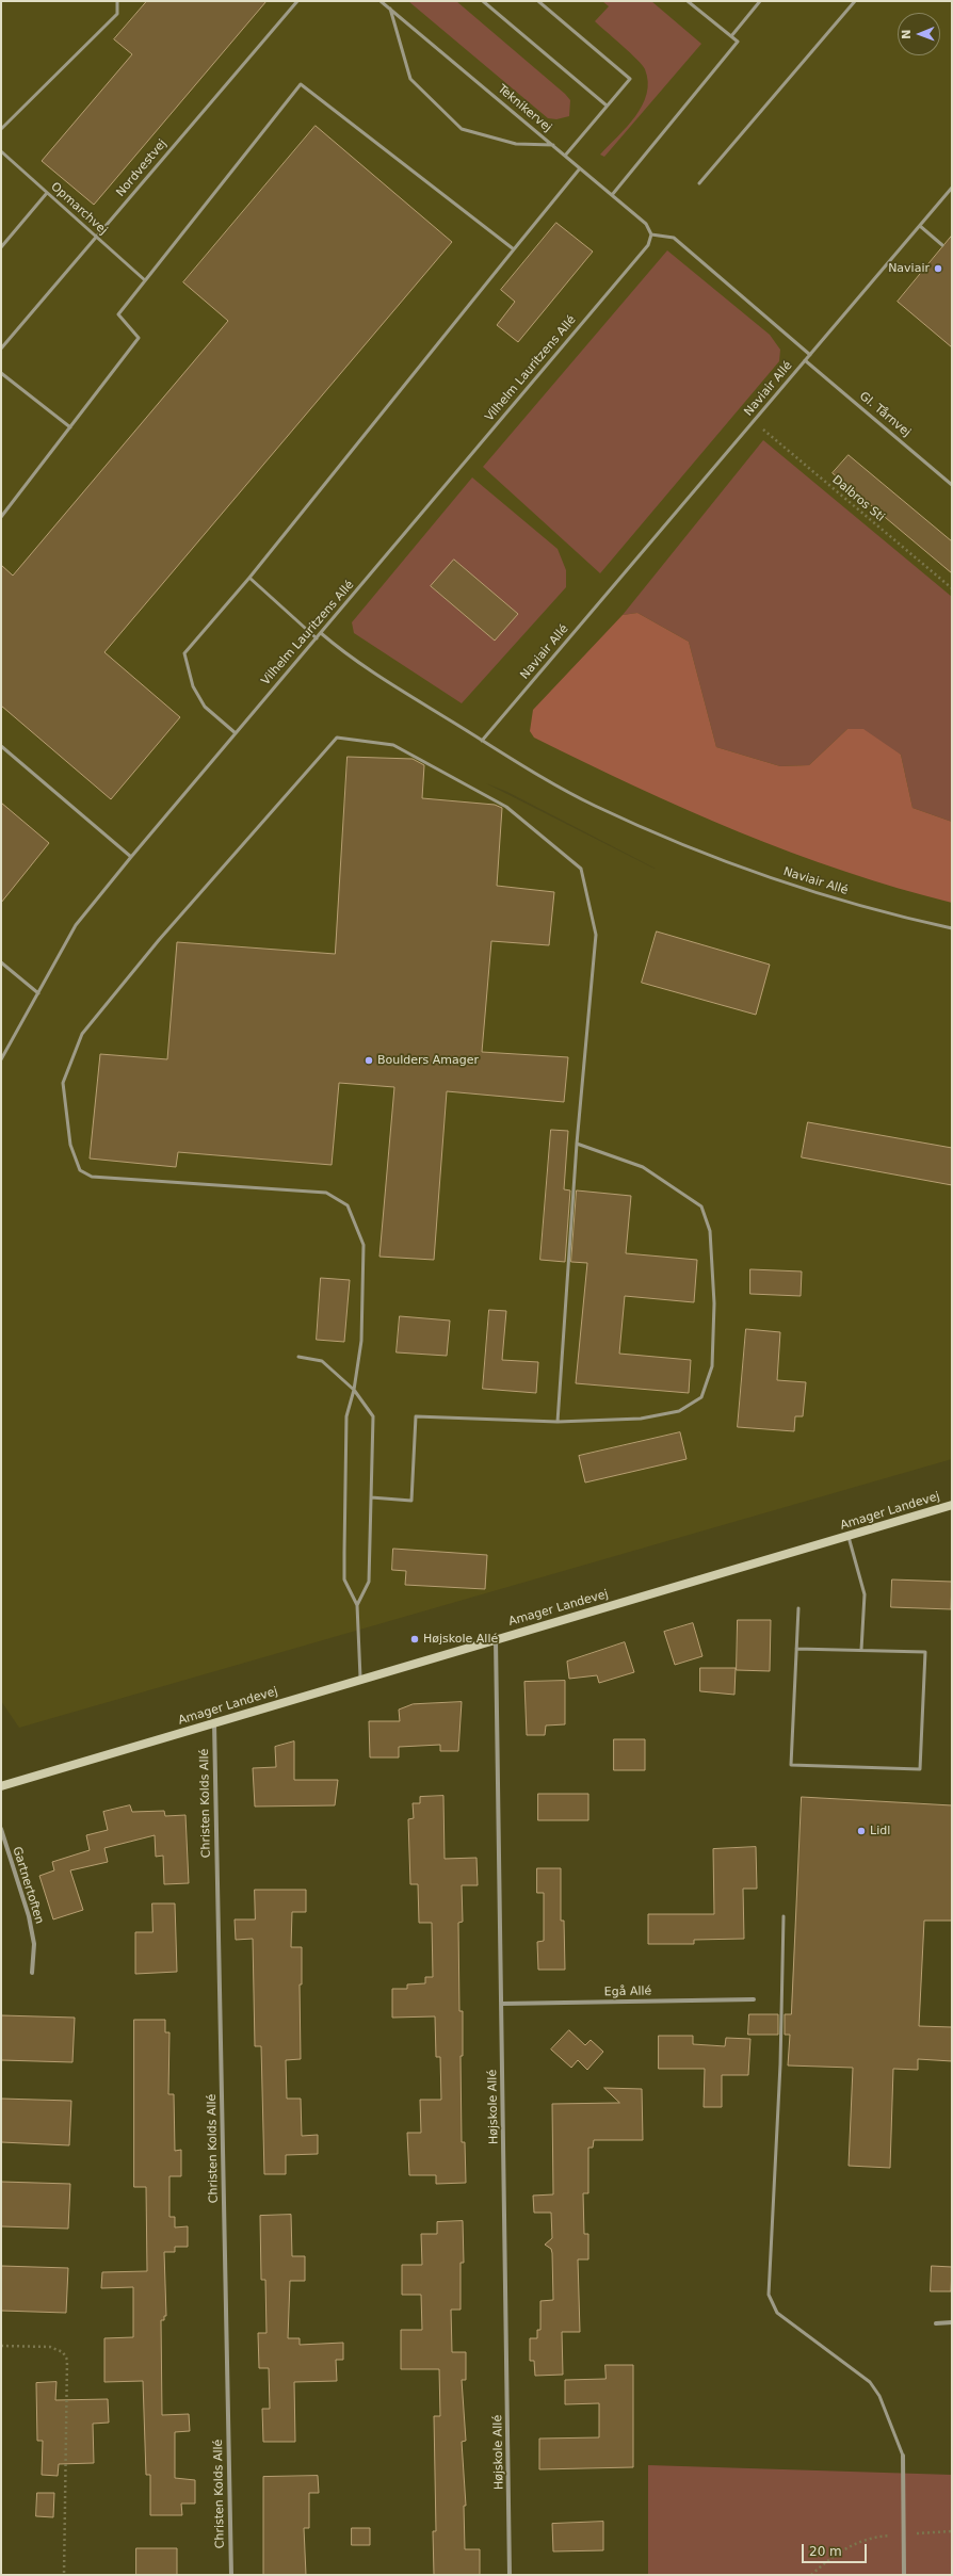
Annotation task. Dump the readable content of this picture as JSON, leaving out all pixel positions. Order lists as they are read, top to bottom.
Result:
{
  "streets": {
    "street": [
      "Amager Landevej",
      "Christen Kolds Allé",
      "Gartnertoften",
      "Egå Allé",
      "Højskole Allé"
    ],
    "lane": [
      "Teknikervej",
      "Nordvestvej",
      "Opmarchvej",
      "Vilhelm Lauritzens Allé",
      "Naviair Allé",
      "Gl. Tårnvej"
    ],
    "path": ["Dalbros Sti"]
  },
  "crossings": [
    ["Teknikervej", "Vilhelm Lauritzens Allé"],
    ["Nordvestvej", "Opmarchvej"],
    ["Naviair Allé", "Gl. Tårnvej"],
    ["Naviair Allé", "Dalbros Sti"],
    ["Amager Landevej", "Christen Kolds Allé"],
    ["Amager Landevej", "Højskole Allé"],
    ["Egå Allé", "Højskole Allé"]
  ],
  "places": [
    "Naviair",
    "Boulders Amager",
    "Højskole Allé",
    "Lidl"
  ],
  "scale_bar": "20 m",
  "north": "left"
}
